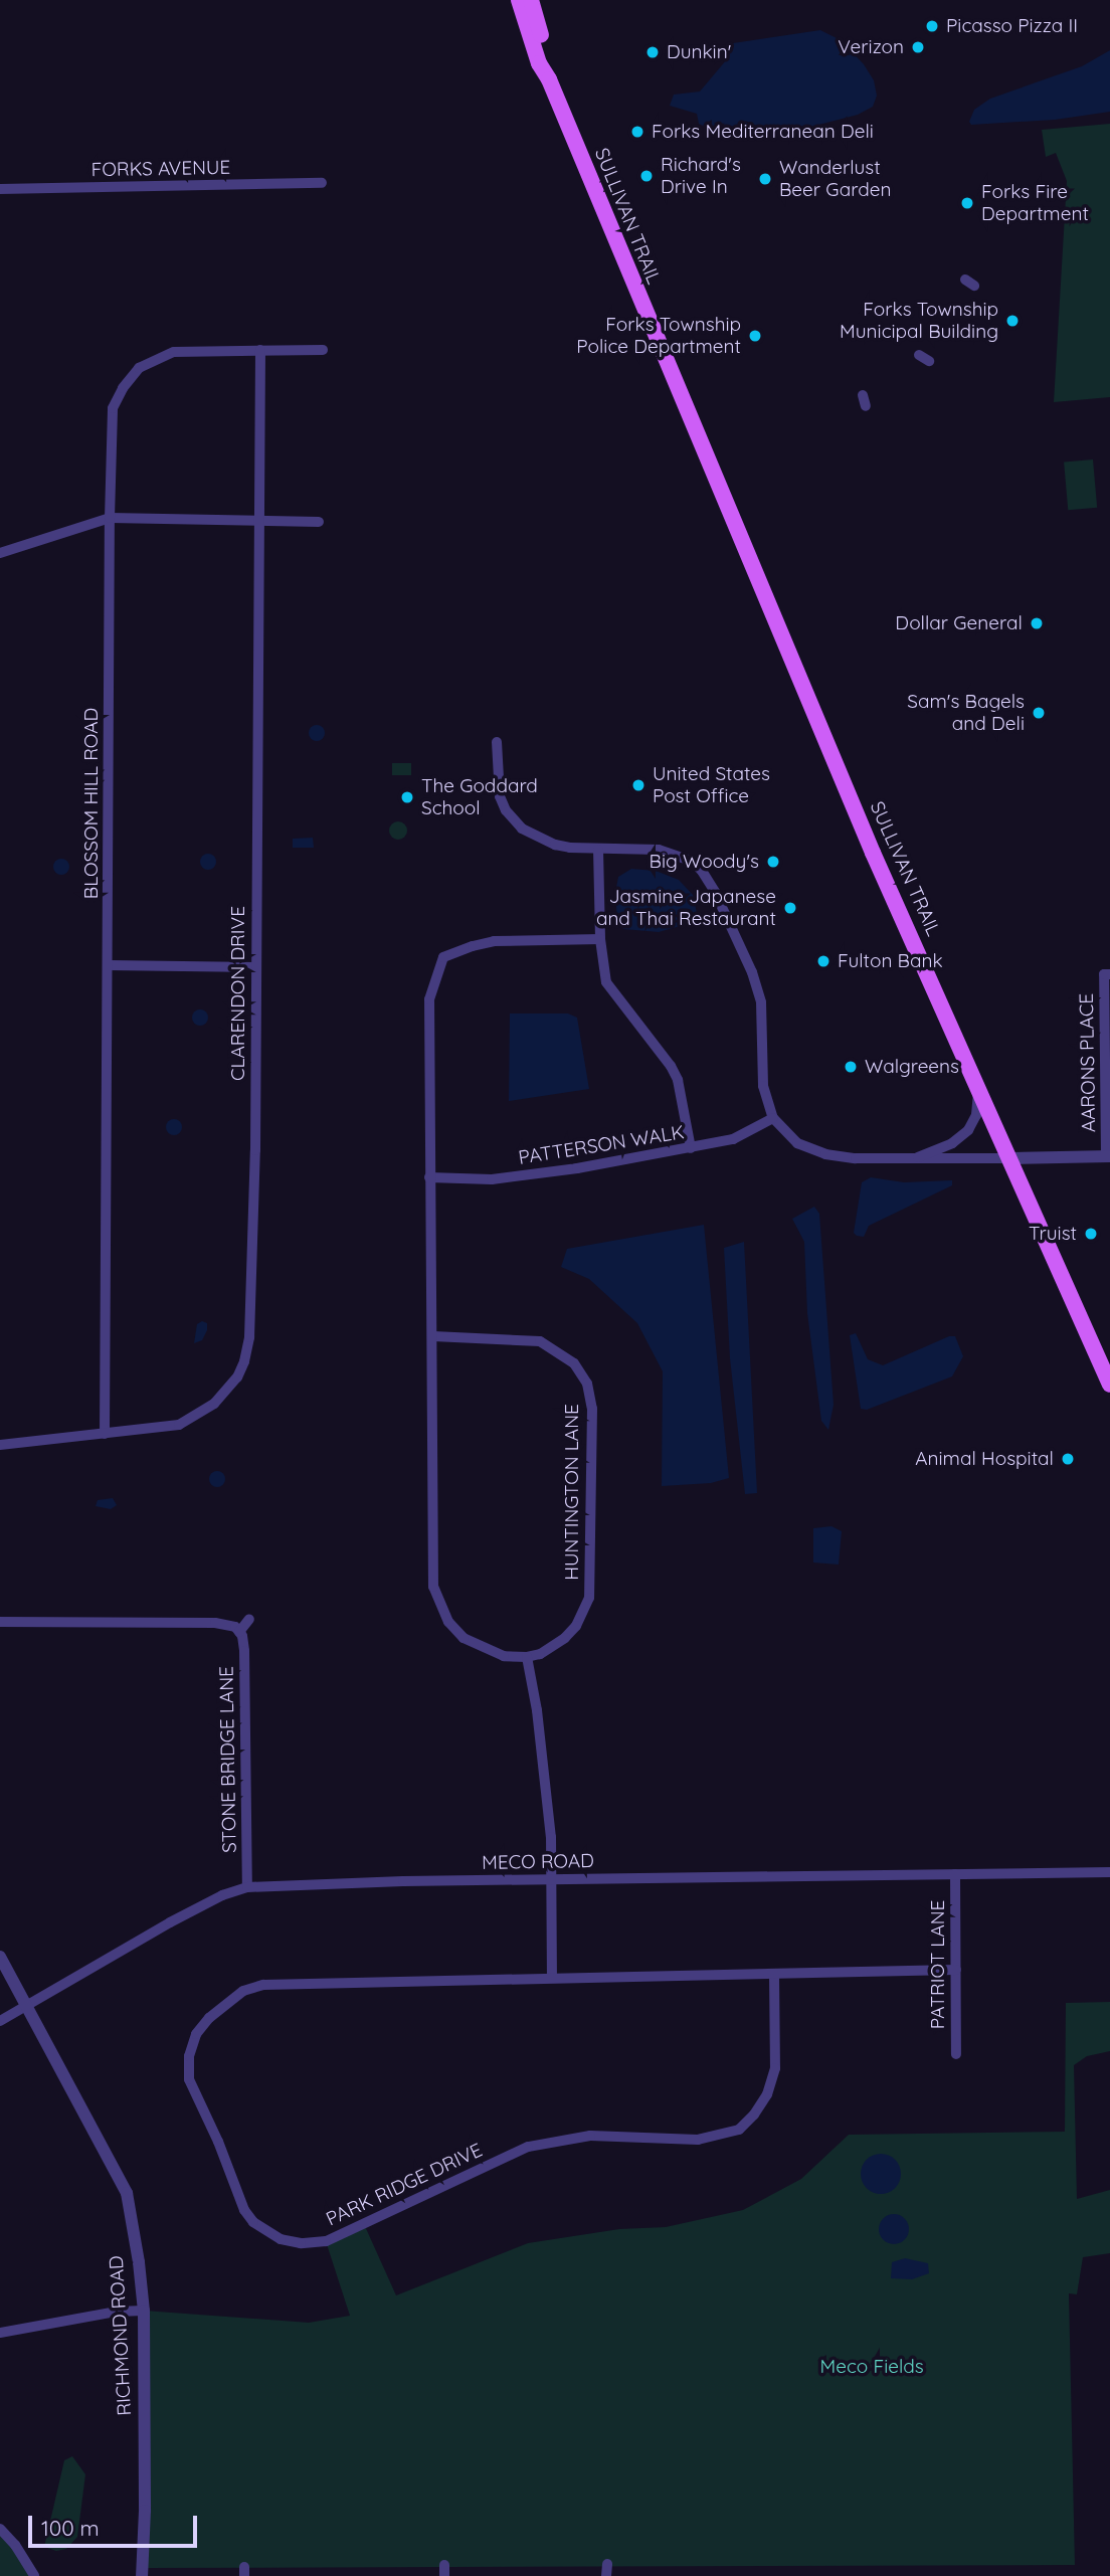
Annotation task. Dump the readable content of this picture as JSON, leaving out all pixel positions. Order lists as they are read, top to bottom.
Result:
{
  "streets": {
    "main road": ["SULLIVAN TRAIL"],
    "street": [
      "FORKS AVENUE",
      "BLOSSOM HILL ROAD",
      "CLARENDON DRIVE",
      "AARONS PLACE",
      "PATTERSON WALK",
      "HUNTINGTON LANE",
      "STONE BRIDGE LANE",
      "MECO ROAD",
      "PATRIOT LANE",
      "PARK RIDGE DRIVE",
      "RICHMOND ROAD"
    ]
  },
  "crossings": [
    ["BLOSSOM HILL ROAD", "CLARENDON DRIVE"],
    ["STONE BRIDGE LANE", "MECO ROAD"],
    ["MECO ROAD", "PATRIOT LANE"],
    ["MECO ROAD", "RICHMOND ROAD"],
    ["PATRIOT LANE", "PARK RIDGE DRIVE"]
  ],
  "parks": ["Meco Fields"],
  "places": [
    "Picasso Pizza II",
    "Verizon",
    "Dunkin'",
    "Forks Mediterranean Deli",
    "Richard's Drive In",
    "Wanderlust Beer Garden",
    "Forks Fire Department",
    "Forks Township Municipal Building",
    "Forks Township Police Department",
    "Dollar General",
    "Sam's Bagels and Deli",
    "United States Post Office",
    "The Goddard School",
    "Big Woody's",
    "Jasmine Japanese and Thai Restaurant",
    "Fulton Bank",
    "Walgreens",
    "Truist",
    "Animal Hospital"
  ],
  "scale_bar": "100 m"
}
